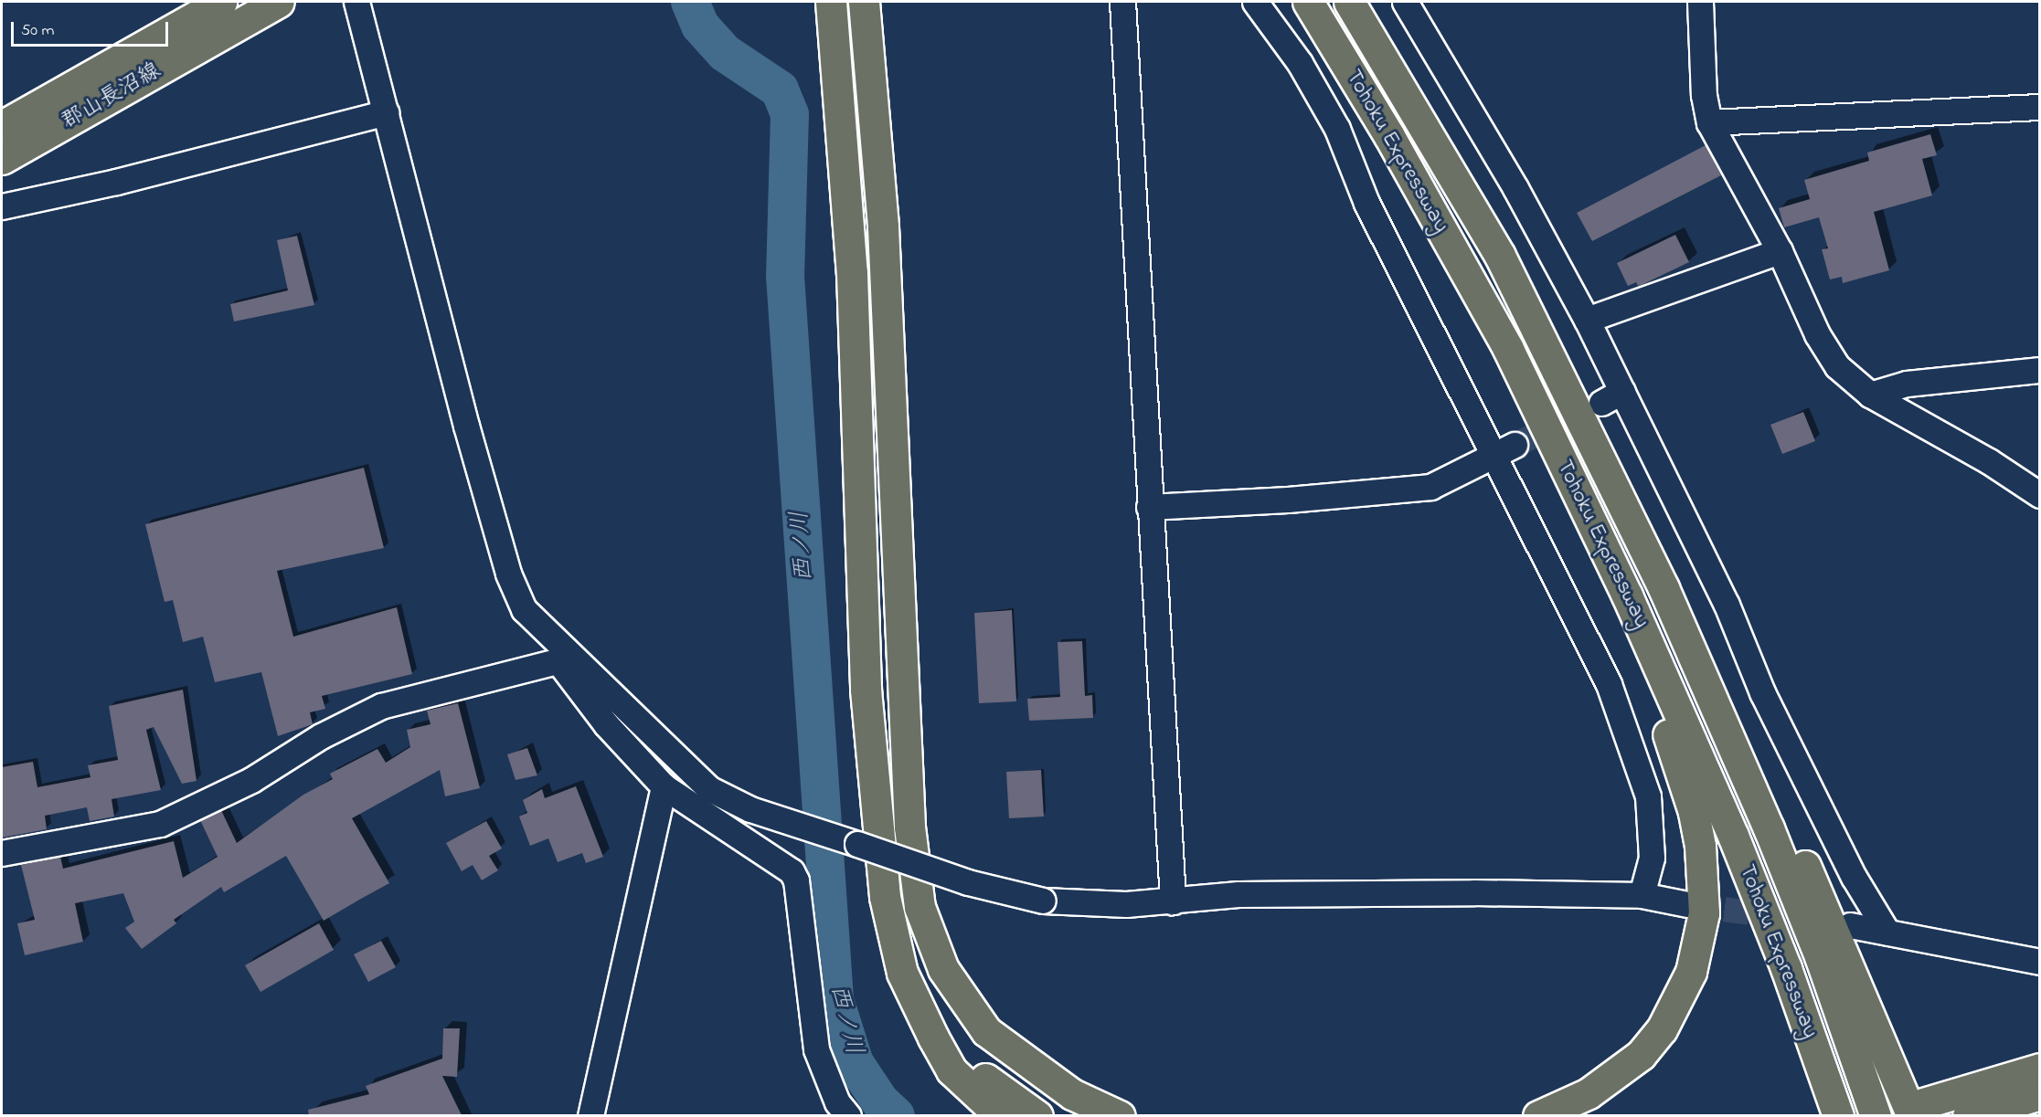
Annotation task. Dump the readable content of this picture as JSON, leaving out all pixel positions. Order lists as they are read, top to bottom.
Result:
{
  "streets": {
    "main road": ["郡山長沼線", "Tohoku Expressway"]
  },
  "water": ["西ノ川"],
  "scale_bar": "50 m"
}
